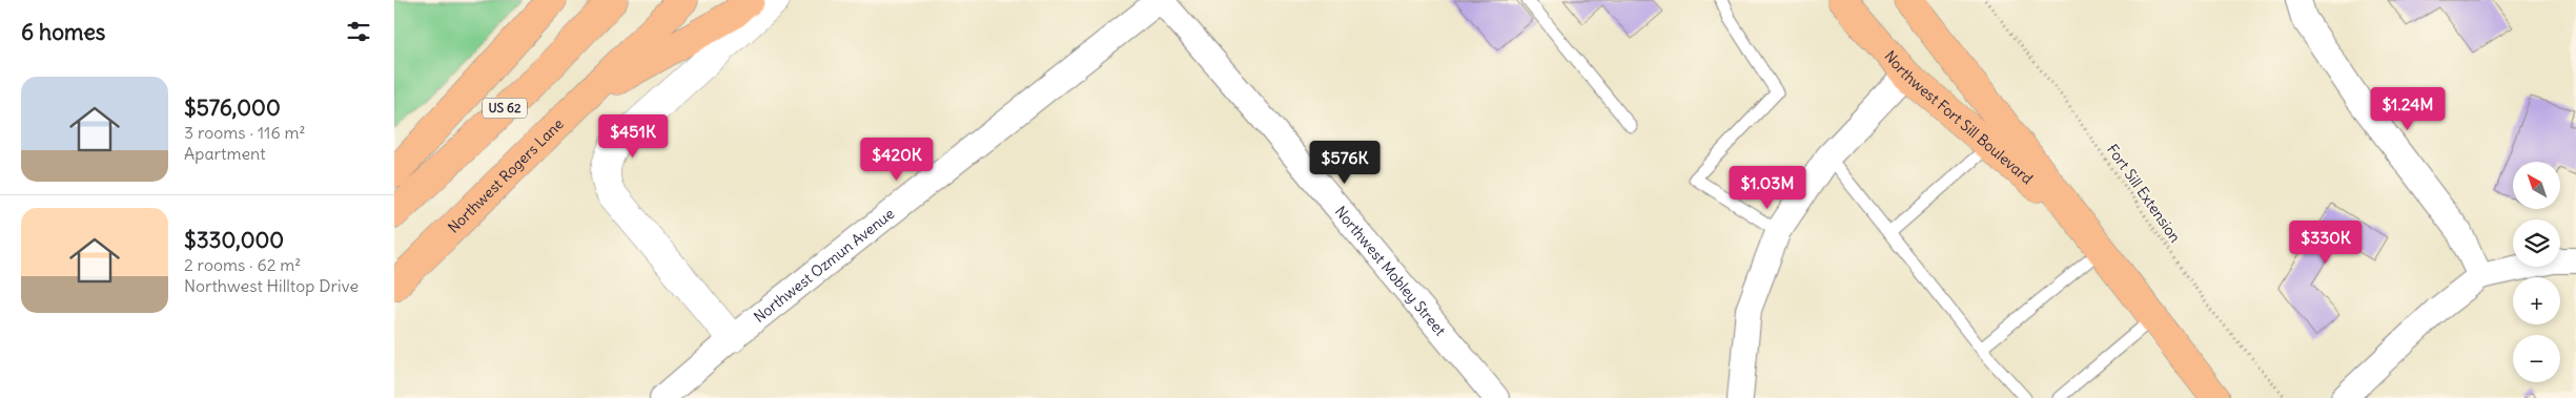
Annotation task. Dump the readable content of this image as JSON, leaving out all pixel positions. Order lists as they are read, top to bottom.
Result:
{
  "streets": {
    "main road": ["US 62", "Northwest Fort Sill Boulevard", "Northwest Rogers Lane"],
    "street": ["Northwest Ozmun Avenue", "Northwest Mobley Street"],
    "path": ["Fort Sill Extension"]
  },
  "crossings": [
    ["Northwest Ozmun Avenue", "Northwest Mobley Street"]
  ],
  "north": "top left",
  "page": {
    "heading": "6 homes",
    "list": [
      {
        "name": "$576,000",
        "note": "3 rooms · 116 m² · Apartment"
      },
      {
        "name": "$330,000",
        "note": "2 rooms · 62 m² · Northwest Hilltop Drive"
      }
    ],
    "price": [
      "$1.24M",
      "$451K",
      "$420K",
      "$576K",
      "$1.03M",
      "$330K"
    ],
    "map_buttons": ["+", "−"]
  }
}
